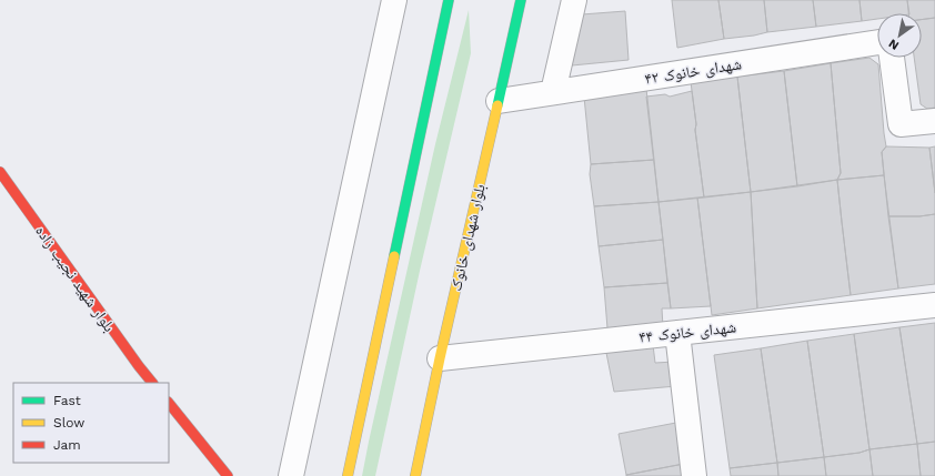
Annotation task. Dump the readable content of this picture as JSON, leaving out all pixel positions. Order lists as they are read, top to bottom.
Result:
{
  "streets": {
    "main road": ["بلوار شهدای خانوک", "بلوار شهید نجیب زاده"],
    "street": ["شهدای خانوک ۴۲", "۴۴ شهدای خانوک"]
  },
  "crossings": [
    ["شهدای خانوک ۴۲", "بلوار شهدای خانوک"],
    ["بلوار شهدای خانوک", "۴۴ شهدای خانوک"]
  ],
  "legend": ["Fast", "Slow", "Jam"],
  "north": "bottom left"
}
